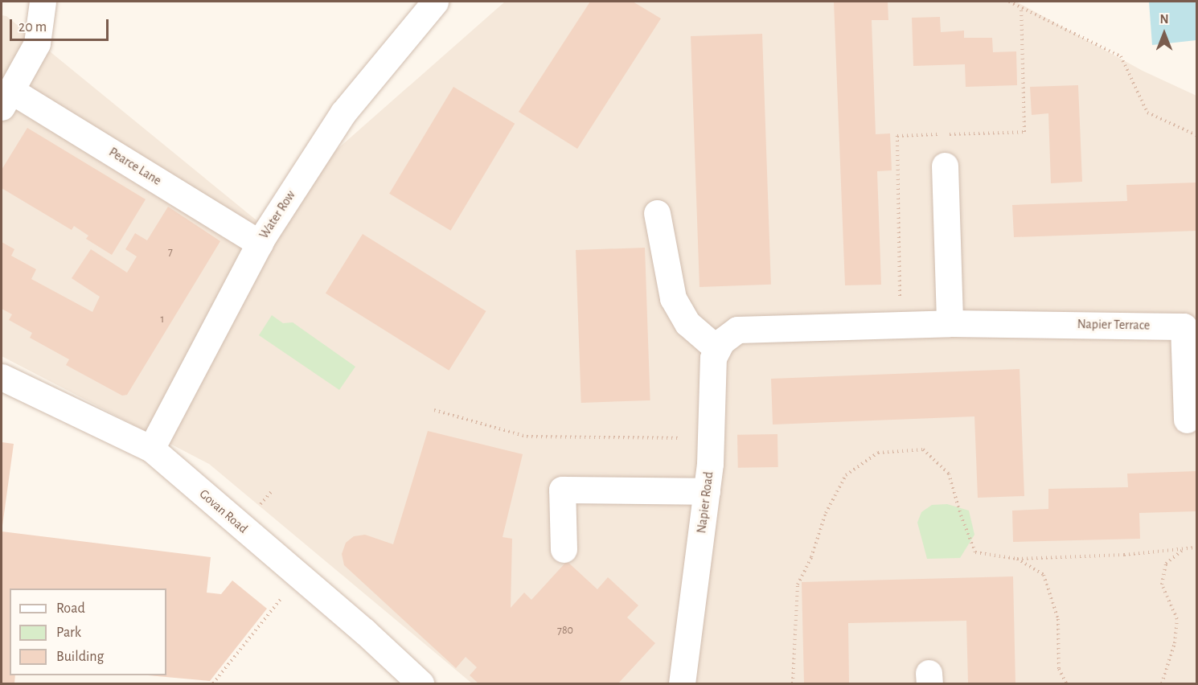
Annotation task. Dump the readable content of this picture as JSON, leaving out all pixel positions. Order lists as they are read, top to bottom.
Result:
{
  "streets": {
    "street": [
      "Pearce Lane",
      "Water Row",
      "Napier Terrace",
      "Napier Road",
      "Govan Road"
    ]
  },
  "crossings": [
    ["Pearce Lane", "Water Row"],
    ["Water Row", "Govan Road"],
    ["Napier Terrace", "Napier Road"]
  ],
  "house_numbers": ["7", "1", "780"],
  "legend": ["Road", "Park", "Building"],
  "scale_bar": "20 m",
  "north": "top"
}
